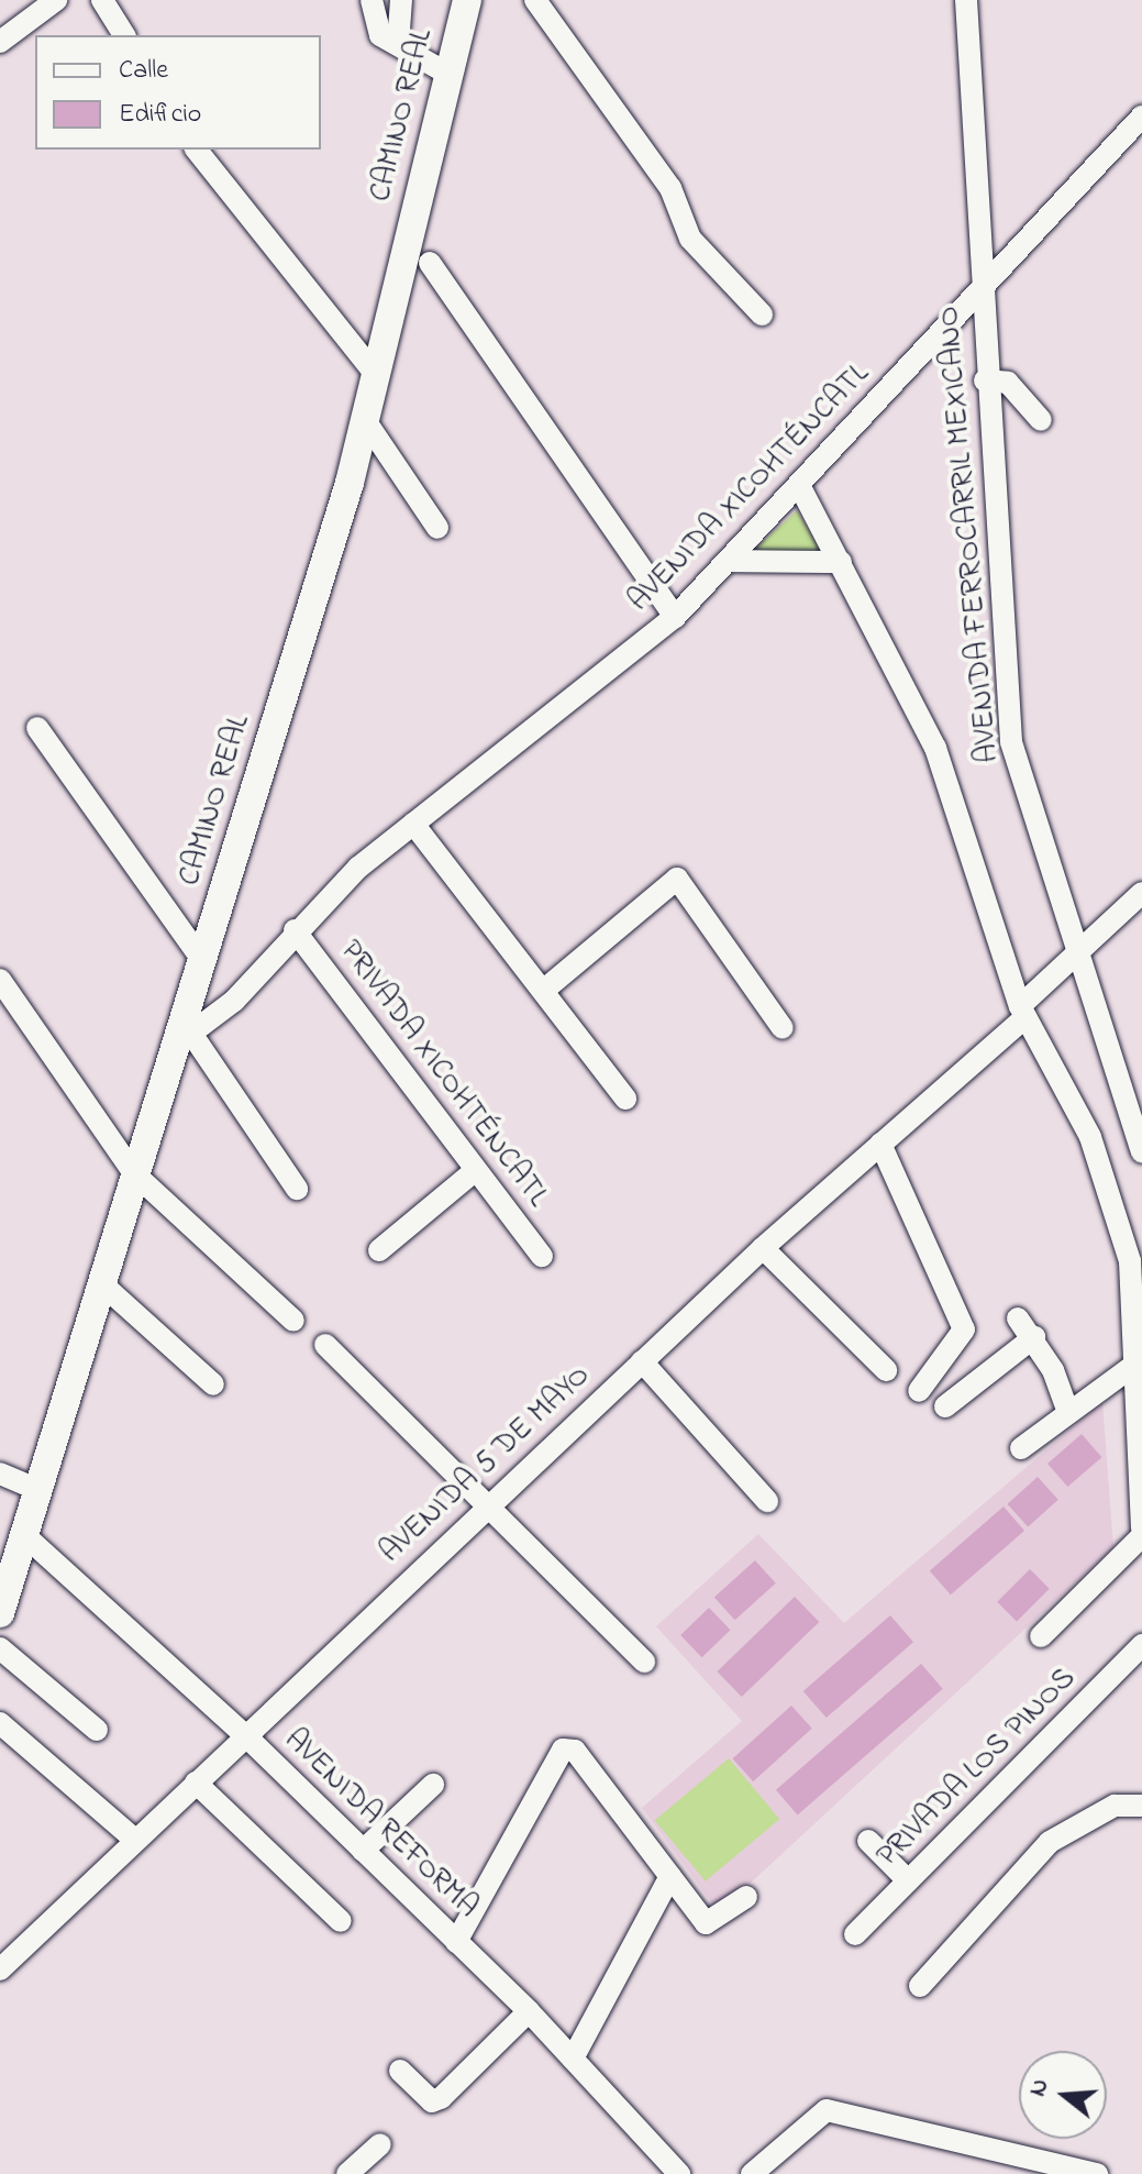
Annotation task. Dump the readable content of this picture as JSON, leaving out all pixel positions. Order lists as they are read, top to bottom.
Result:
{
  "streets": {
    "main road": ["CAMINO REAL"],
    "street": [
      "AVENIDA XICOHTÉNCATL",
      "AVENIDA FERROCARRIL MEXICANO",
      "PRIVADA XICOHTÉNCATL",
      "AVENIDA 5 DE MAYO",
      "PRIVADA LOS PINOS",
      "AVENIDA REFORMA"
    ]
  },
  "crossings": [
    ["CAMINO REAL", "AVENIDA XICOHTÉNCATL"],
    ["CAMINO REAL", "AVENIDA REFORMA"],
    ["AVENIDA XICOHTÉNCATL", "AVENIDA FERROCARRIL MEXICANO"],
    ["AVENIDA XICOHTÉNCATL", "PRIVADA XICOHTÉNCATL"],
    ["AVENIDA FERROCARRIL MEXICANO", "AVENIDA 5 DE MAYO"],
    ["AVENIDA 5 DE MAYO", "AVENIDA REFORMA"]
  ],
  "legend": ["Calle", "Edificio"],
  "north": "left"
}
